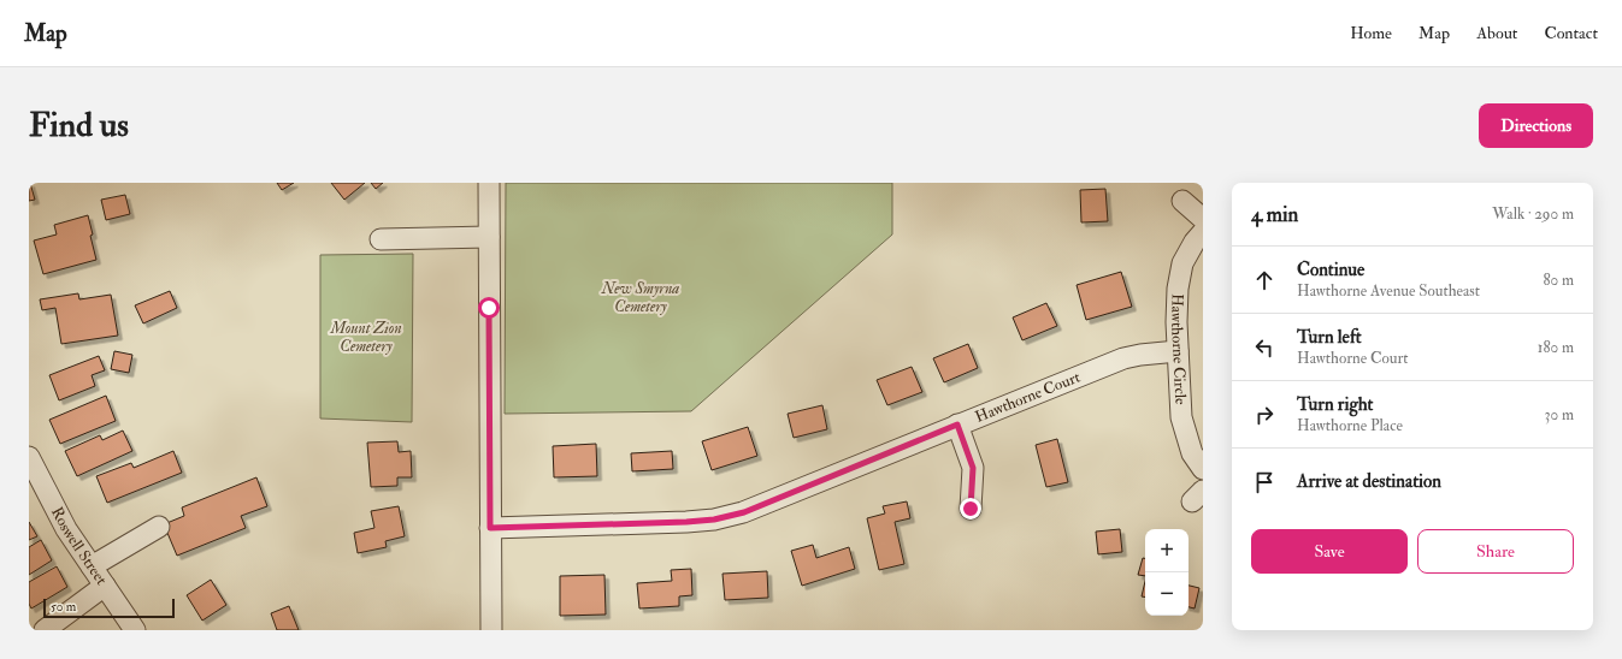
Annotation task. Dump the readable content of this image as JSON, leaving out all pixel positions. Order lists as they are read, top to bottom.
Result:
{
  "streets": {
    "street": ["Hawthorne Circle", "Hawthorne Court", "Roswell Street"]
  },
  "crossings": [
    ["Hawthorne Circle", "Hawthorne Court"]
  ],
  "parks": ["New Smyrna Cemetery", "Mount Zion Cemetery"],
  "scale_bar": "50 m",
  "page": {
    "header": "Map",
    "nav": [
      "Home",
      "Map",
      "About",
      "Contact"
    ],
    "buttons": [
      "Directions",
      ["Save", "Share"]
    ],
    "title": "Find us",
    "heading": ["4 min", "Walk · 290 m"],
    "list": [
      ["Continue", "Hawthorne Avenue Southeast", "80 m"],
      ["Turn left", "Hawthorne Court", "180 m"],
      ["Turn right", "Hawthorne Place", "30 m"],
      "Arrive at destination"
    ],
    "map_buttons": ["+", "−"],
    "scale": "50 m"
  }
}
